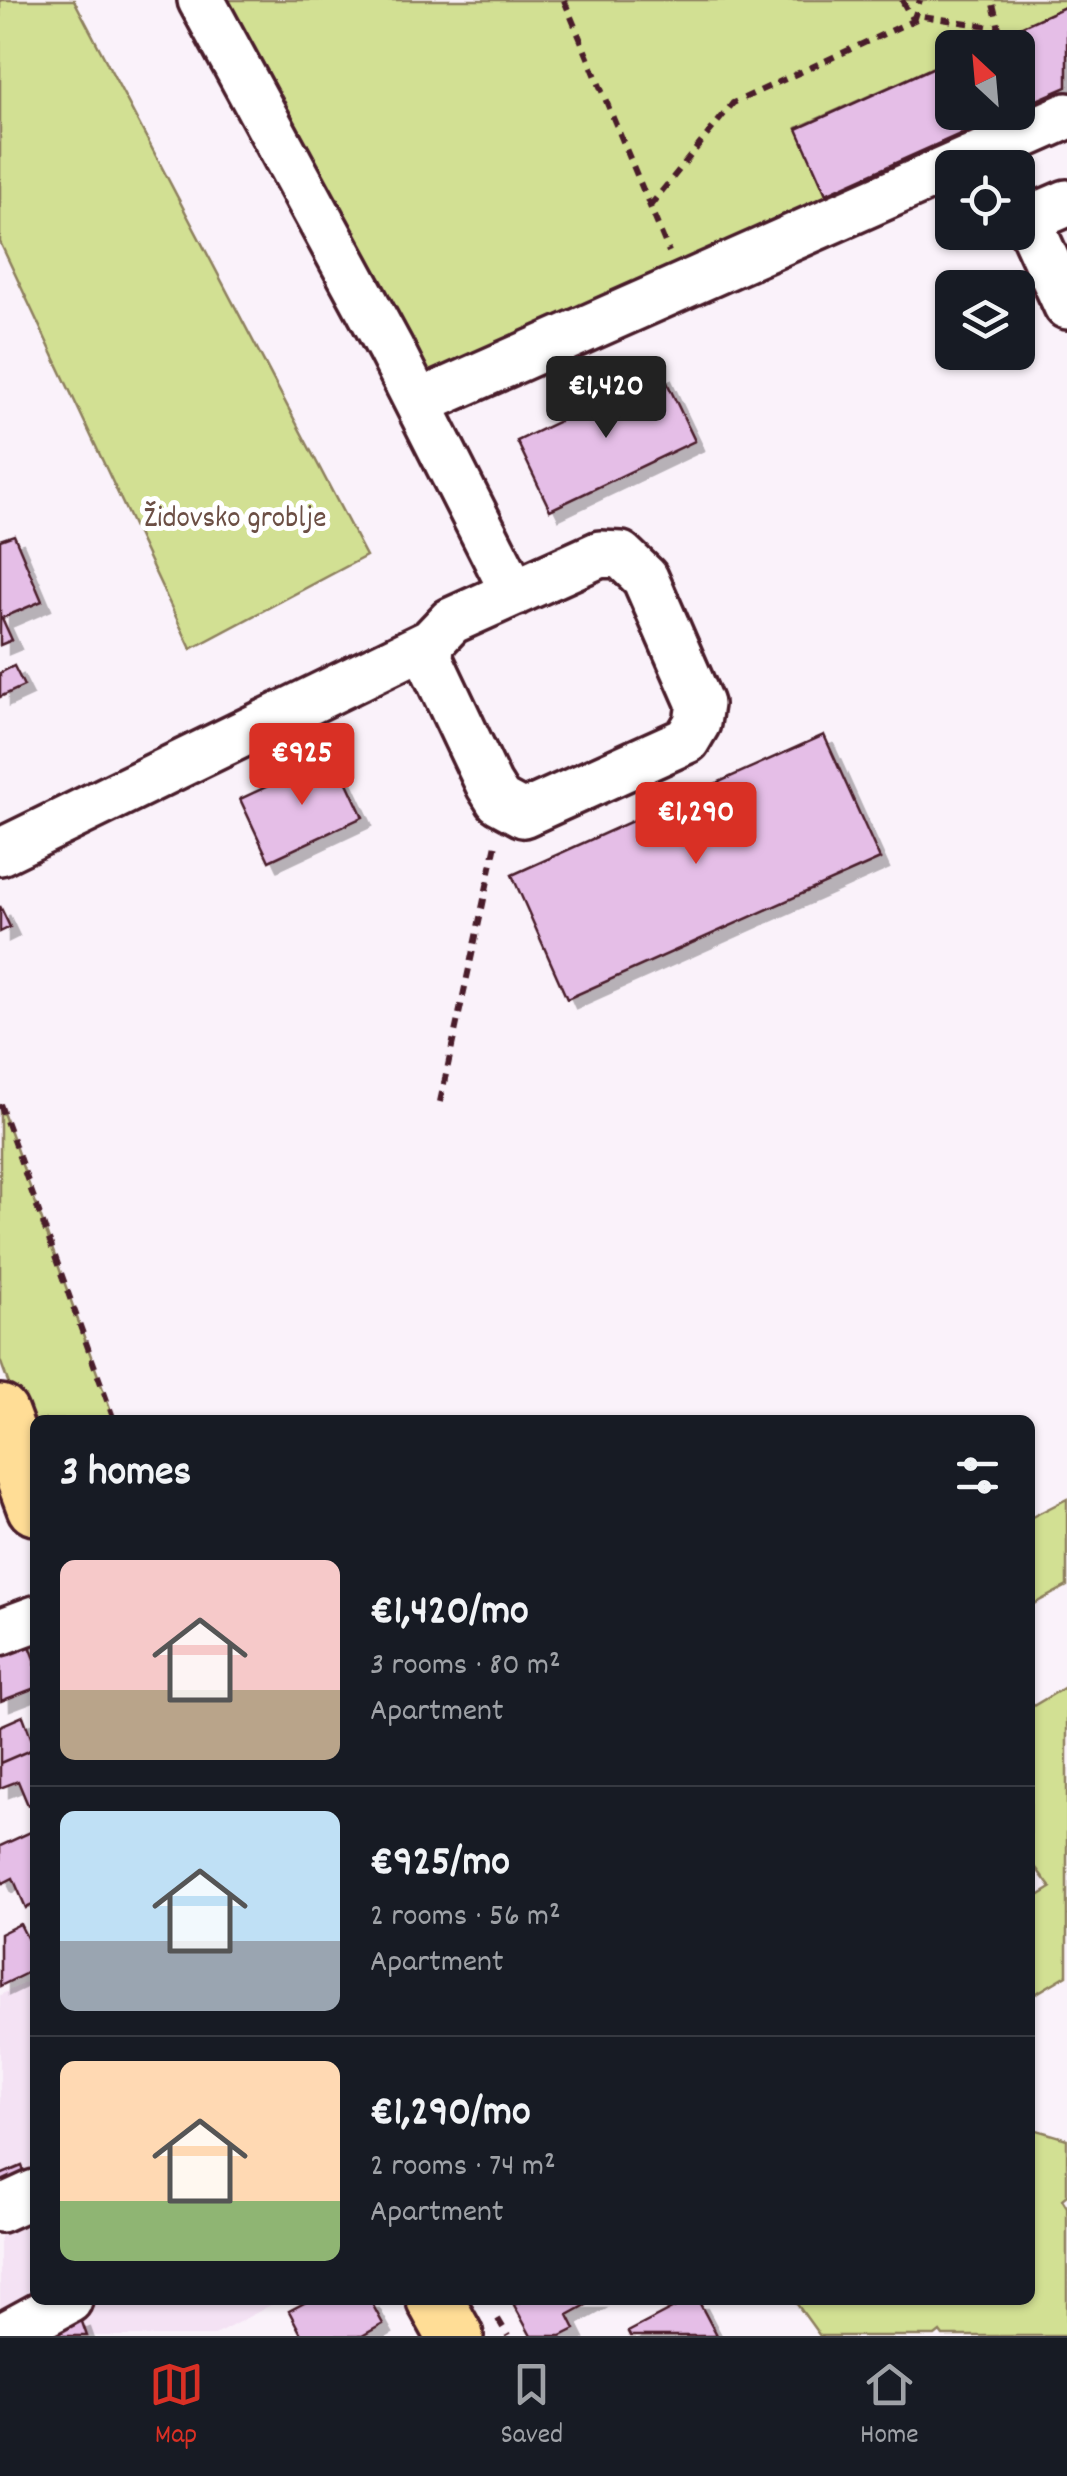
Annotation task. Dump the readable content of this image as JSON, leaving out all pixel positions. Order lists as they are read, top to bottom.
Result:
{
  "parks": ["Židovsko groblje"],
  "north": "top left",
  "page": {
    "price": ["€1,420", "€925", "€1,290"],
    "heading": "3 homes",
    "list": [
      {
        "name": "€1,420/mo",
        "note": "3 rooms · 80 m² · Apartment"
      },
      {
        "name": "€925/mo",
        "note": "2 rooms · 56 m² · Apartment"
      },
      {
        "name": "€1,290/mo",
        "note": "2 rooms · 74 m² · Apartment"
      }
    ],
    "tabs": ["Map", "Saved", "Home"]
  }
}
